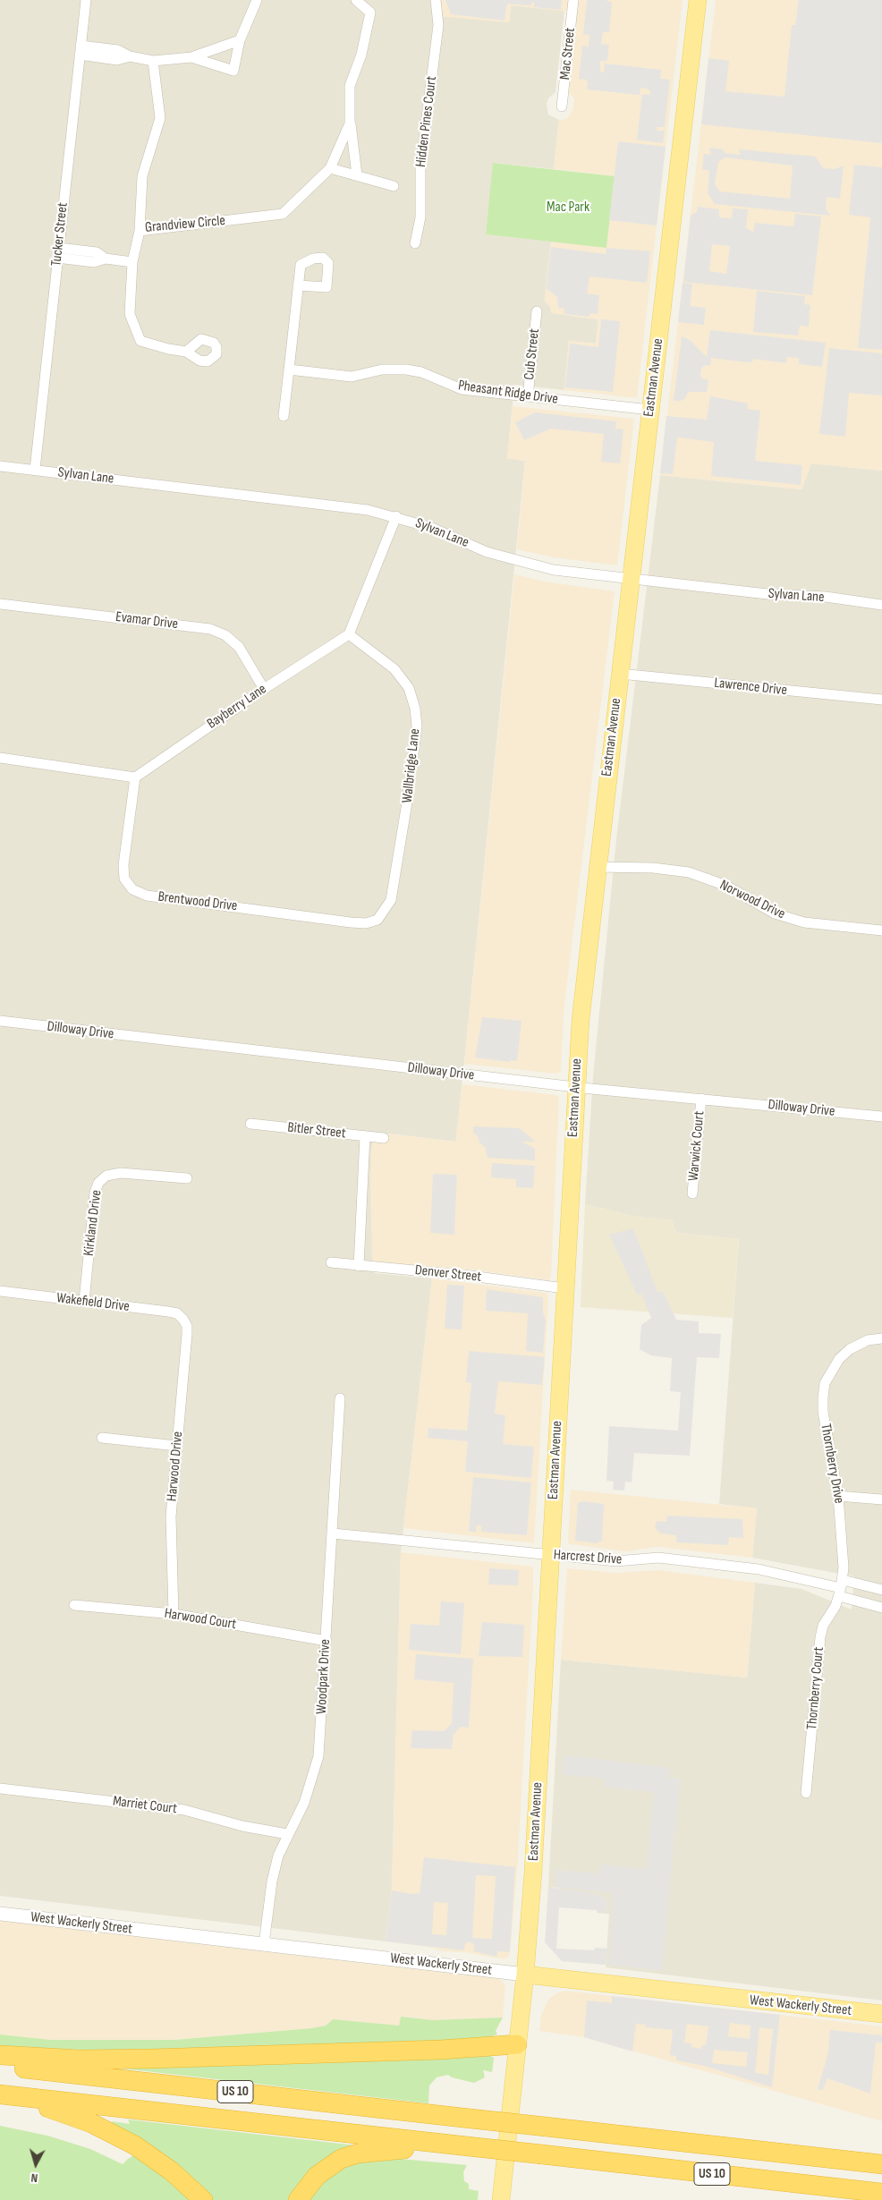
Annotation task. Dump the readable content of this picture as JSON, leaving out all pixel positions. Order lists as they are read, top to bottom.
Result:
{
  "streets": {
    "highway": ["US 10"],
    "main road": ["Eastman Avenue", "West Wackerly Street"],
    "street": [
      "Mac Street",
      "Hidden Pines Court",
      "Grandview Circle",
      "Tucker Street",
      "Cub Street",
      "Pheasant Ridge Drive",
      "Sylvan Lane",
      "Evamar Drive",
      "Lawrence Drive",
      "Bayberry Lane",
      "Wallbridge Lane",
      "Norwood Drive",
      "Brentwood Drive",
      "Dilloway Drive",
      "Bitler Street",
      "Warwick Court",
      "Kirkland Drive",
      "Denver Street",
      "Wakefield Drive",
      "Thornberry Drive",
      "Harwood Drive",
      "Harcrest Drive",
      "Harwood Court",
      "Woodpark Drive",
      "Thornberry Court",
      "Marriet Court"
    ]
  },
  "crossings": [
    ["Tucker Street", "Sylvan Lane"],
    ["Cub Street", "Pheasant Ridge Drive"],
    ["Eastman Avenue", "Pheasant Ridge Drive"],
    ["Eastman Avenue", "Sylvan Lane"],
    ["Eastman Avenue", "Lawrence Drive"],
    ["Eastman Avenue", "Norwood Drive"],
    ["Eastman Avenue", "Dilloway Drive"],
    ["Eastman Avenue", "Denver Street"],
    ["Eastman Avenue", "Harcrest Drive"],
    ["Eastman Avenue", "West Wackerly Street"],
    ["Evamar Drive", "Bayberry Lane"],
    ["Bayberry Lane", "Wallbridge Lane"],
    ["Bayberry Lane", "Brentwood Drive"],
    ["Wallbridge Lane", "Brentwood Drive"],
    ["Dilloway Drive", "Warwick Court"],
    ["Kirkland Drive", "Wakefield Drive"],
    ["Wakefield Drive", "Harwood Drive"],
    ["Thornberry Drive", "Harcrest Drive"],
    ["Thornberry Drive", "Thornberry Court"],
    ["Harwood Drive", "Harwood Court"],
    ["Harcrest Drive", "Woodpark Drive"],
    ["Harcrest Drive", "Thornberry Court"],
    ["Harwood Court", "Woodpark Drive"],
    ["Woodpark Drive", "Marriet Court"],
    ["Woodpark Drive", "West Wackerly Street"]
  ],
  "parks": ["Mac Park"],
  "north": "bottom"
}
